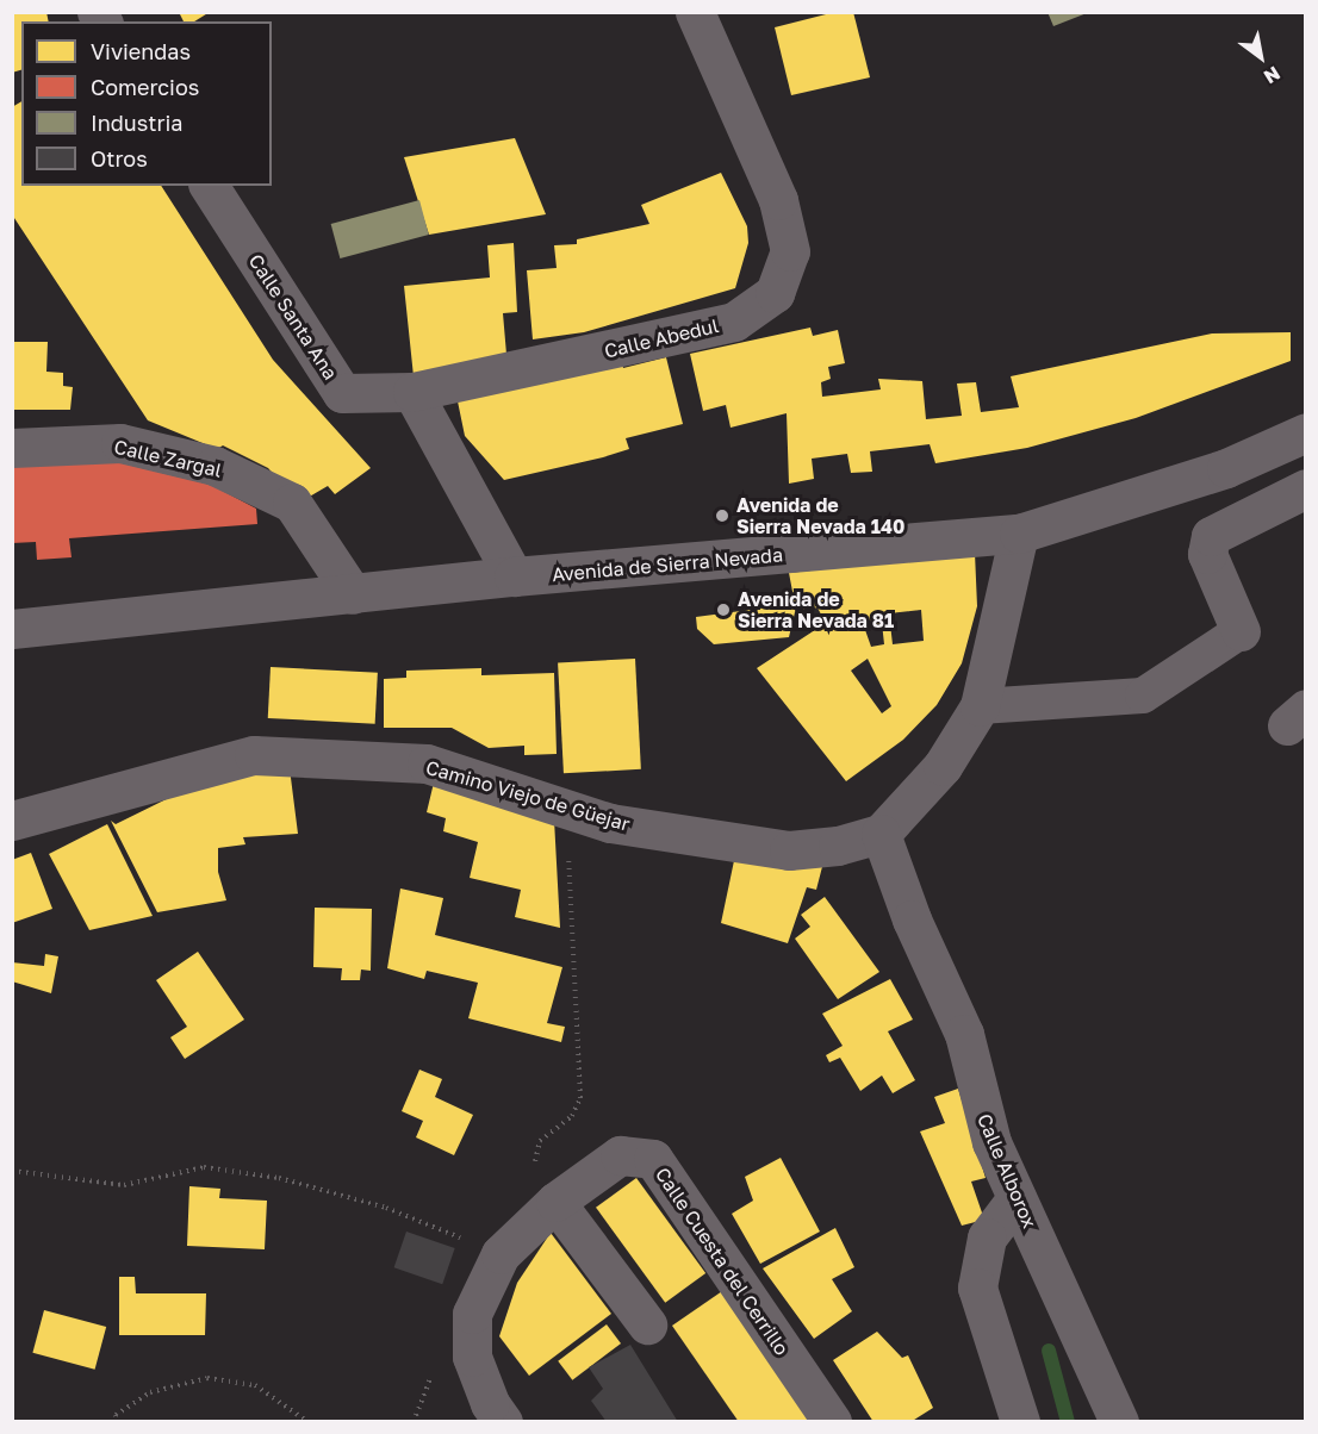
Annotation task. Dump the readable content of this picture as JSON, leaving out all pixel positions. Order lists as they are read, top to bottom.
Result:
{
  "streets": {
    "street": [
      "Calle Santa Ana",
      "Calle Abedul",
      "Calle Zargal",
      "Avenida de Sierra Nevada",
      "Camino Viejo de Güejar",
      "Calle Alborox",
      "Calle Cuesta del Cerrillo"
    ]
  },
  "crossings": [
    ["Calle Santa Ana", "Calle Abedul"],
    ["Calle Zargal", "Avenida de Sierra Nevada"],
    ["Camino Viejo de Güejar", "Calle Alborox"]
  ],
  "places": ["Avenida de Sierra Nevada 140", "Avenida de Sierra Nevada 81"],
  "legend": [
    "Viviendas",
    "Comercios",
    "Industria",
    "Otros"
  ],
  "north": "bottom right"
}
